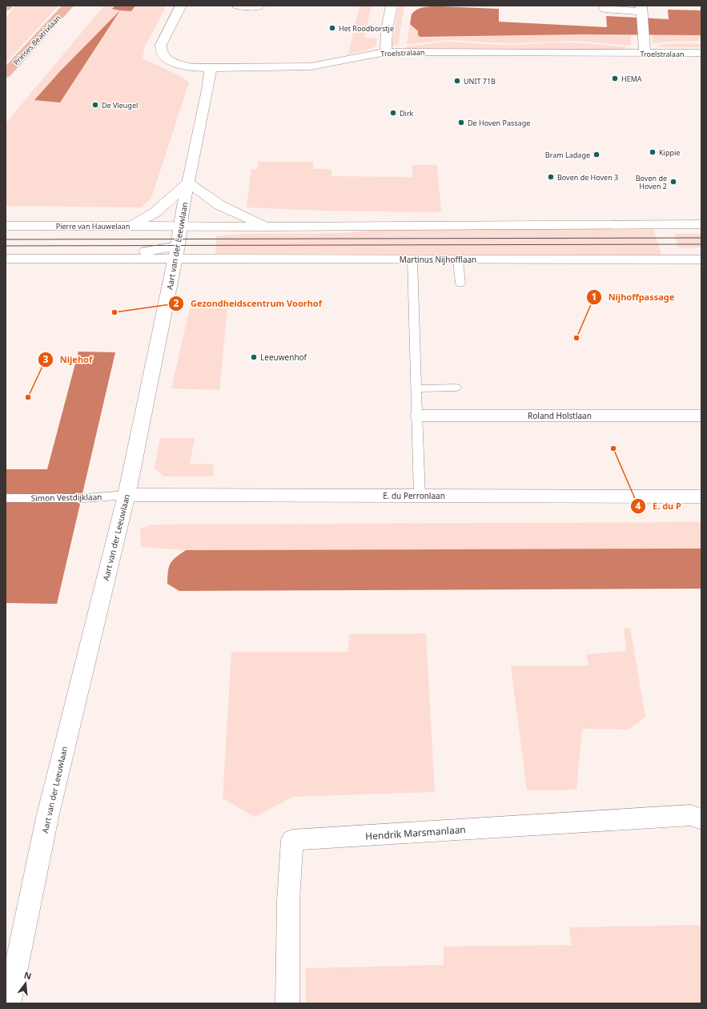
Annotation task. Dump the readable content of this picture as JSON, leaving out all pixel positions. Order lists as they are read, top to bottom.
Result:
{
  "streets": {
    "main road": ["Prinses Beatrixlaan"],
    "street": [
      "Troelstralaan",
      "Pierre van Hauwelaan",
      "Aart van der Leeuwlaan",
      "Martinus Nijhofflaan",
      "Roland Holstlaan",
      "E. du Perronlaan",
      "Hendrik Marsmanlaan"
    ],
    "lane": ["Simon Vestdijklaan"]
  },
  "crossings": [
    ["Troelstralaan", "Aart van der Leeuwlaan"],
    ["Pierre van Hauwelaan", "Aart van der Leeuwlaan"],
    ["Aart van der Leeuwlaan", "Martinus Nijhofflaan"],
    ["Aart van der Leeuwlaan", "E. du Perronlaan"],
    ["Aart van der Leeuwlaan", "Simon Vestdijklaan"],
    ["E. du Perronlaan", "Simon Vestdijklaan"]
  ],
  "places": [
    "Het Roodborstje",
    "HEMA",
    "UNIT 71B",
    "De Vleugel",
    "Dirk",
    "De Hoven Passage",
    "Kippie",
    "Bram Ladage",
    "Boven de Hoven 3",
    "Boven de Hoven 2",
    "Gezondheidscentrum Voorhof",
    "Nijhoffpassage",
    "Leeuwenhof",
    "Nijehof",
    "E. du P"
  ],
  "north": "top"
}
